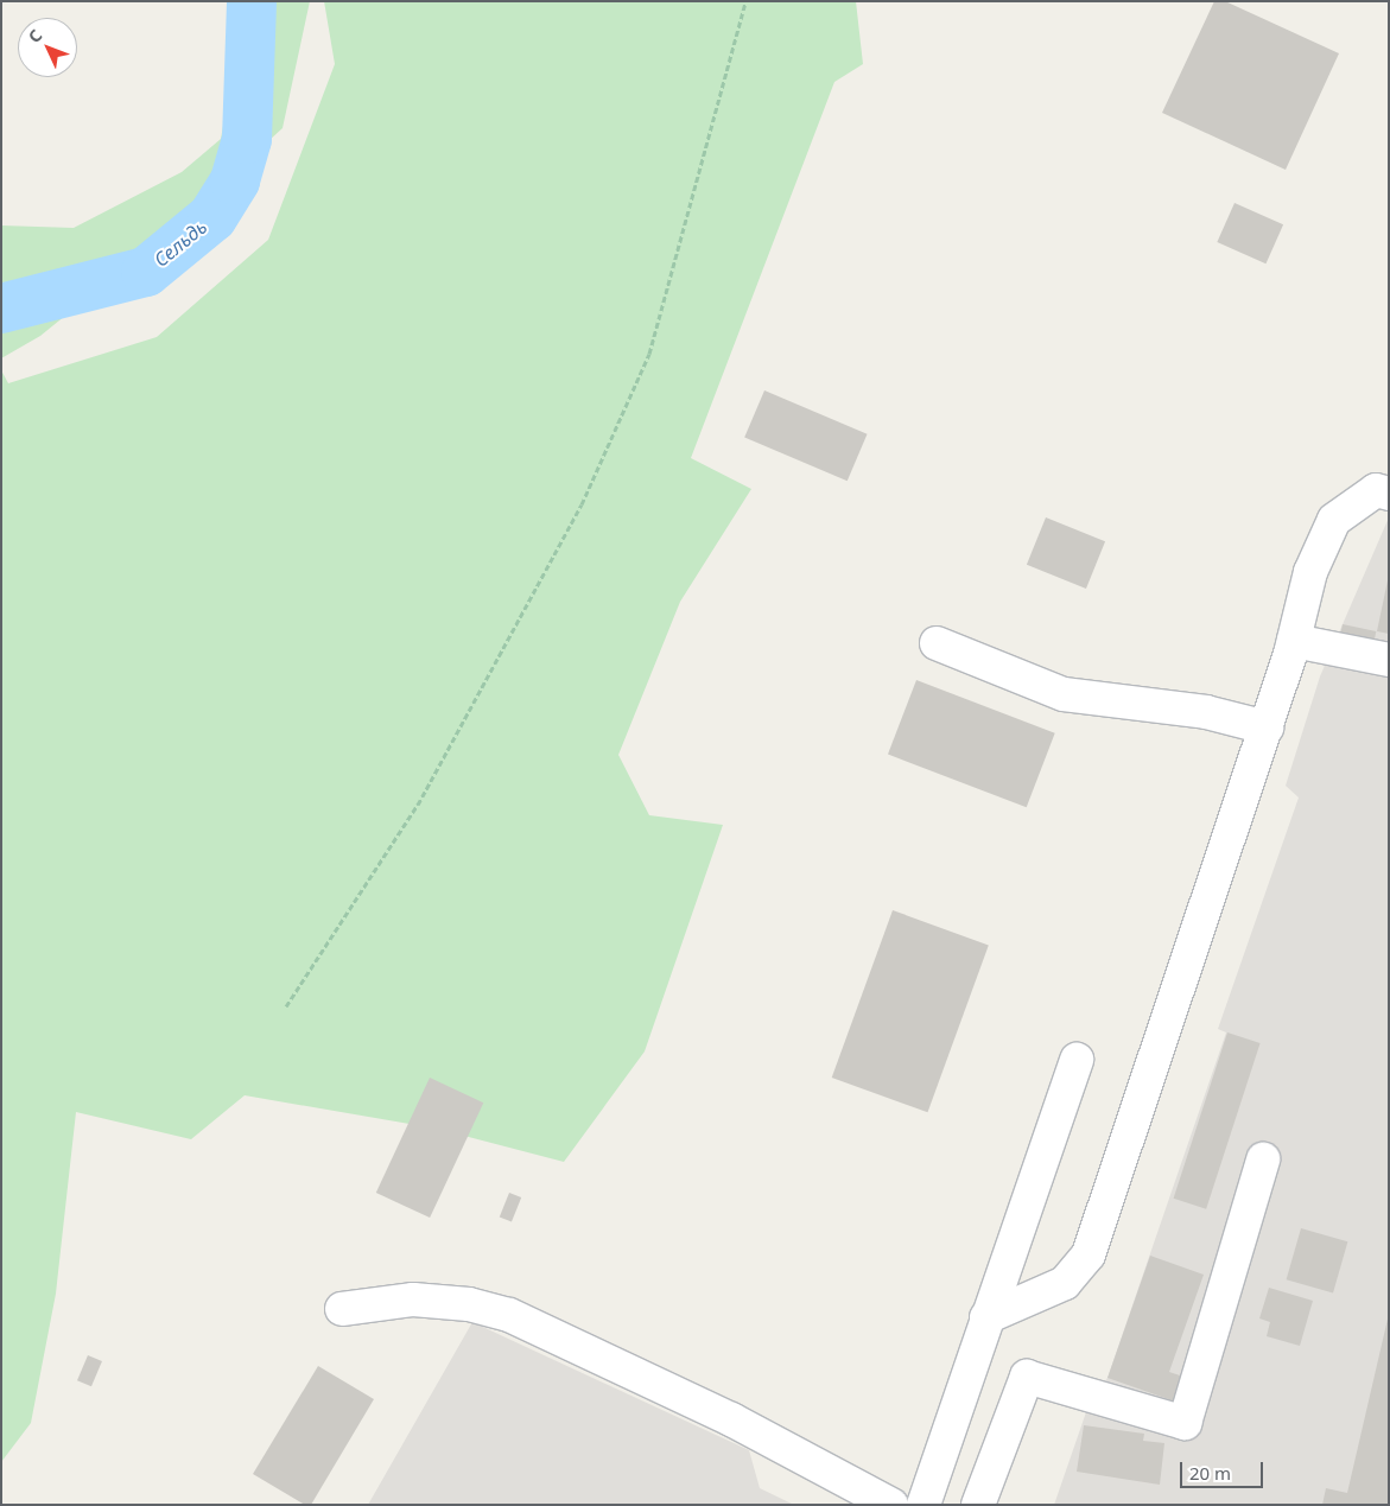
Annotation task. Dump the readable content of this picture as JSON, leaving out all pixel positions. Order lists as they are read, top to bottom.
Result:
{
  "water": ["Сельдь"],
  "scale_bar": "20 m",
  "north": "top left"
}
